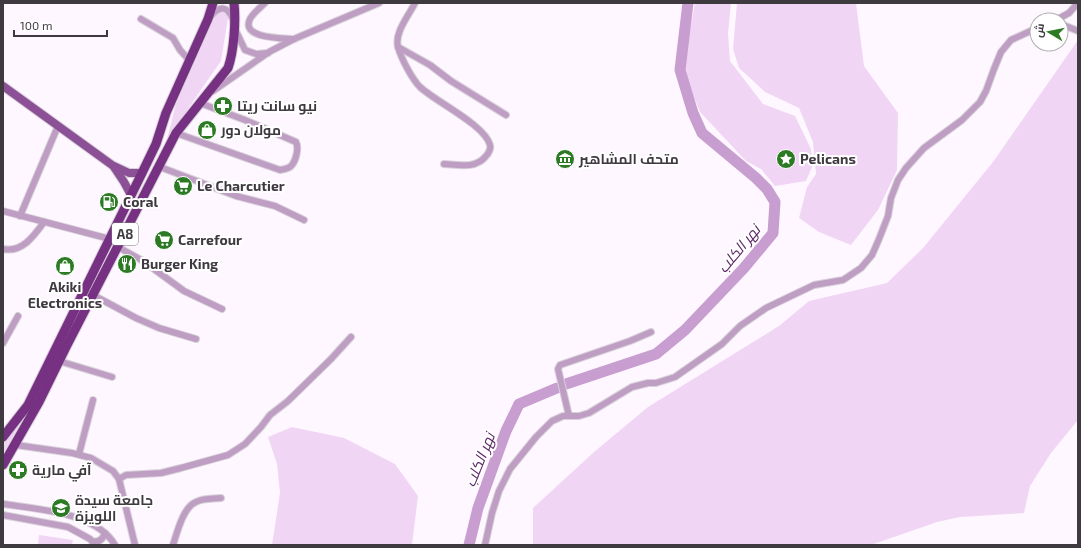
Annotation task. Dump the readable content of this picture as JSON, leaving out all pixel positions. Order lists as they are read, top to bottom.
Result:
{
  "streets": {
    "highway": ["A8"]
  },
  "water": ["نهر الكلب"],
  "places": {
    "pharmacy": ["نيو سانت ريتا", "آفي مارية"],
    "shop": ["مولان دور", "Akiki Electronics"],
    "museum": ["متحف المشاهير"],
    "place": ["Pelicans"],
    "supermarket": ["Le Charcutier", "Carrefour"],
    "fuel station": ["Coral"],
    "restaurant": ["Burger King"],
    "school or university": ["جامعة سيدة اللويزة"]
  },
  "scale_bar": "100 m",
  "north": "left"
}
